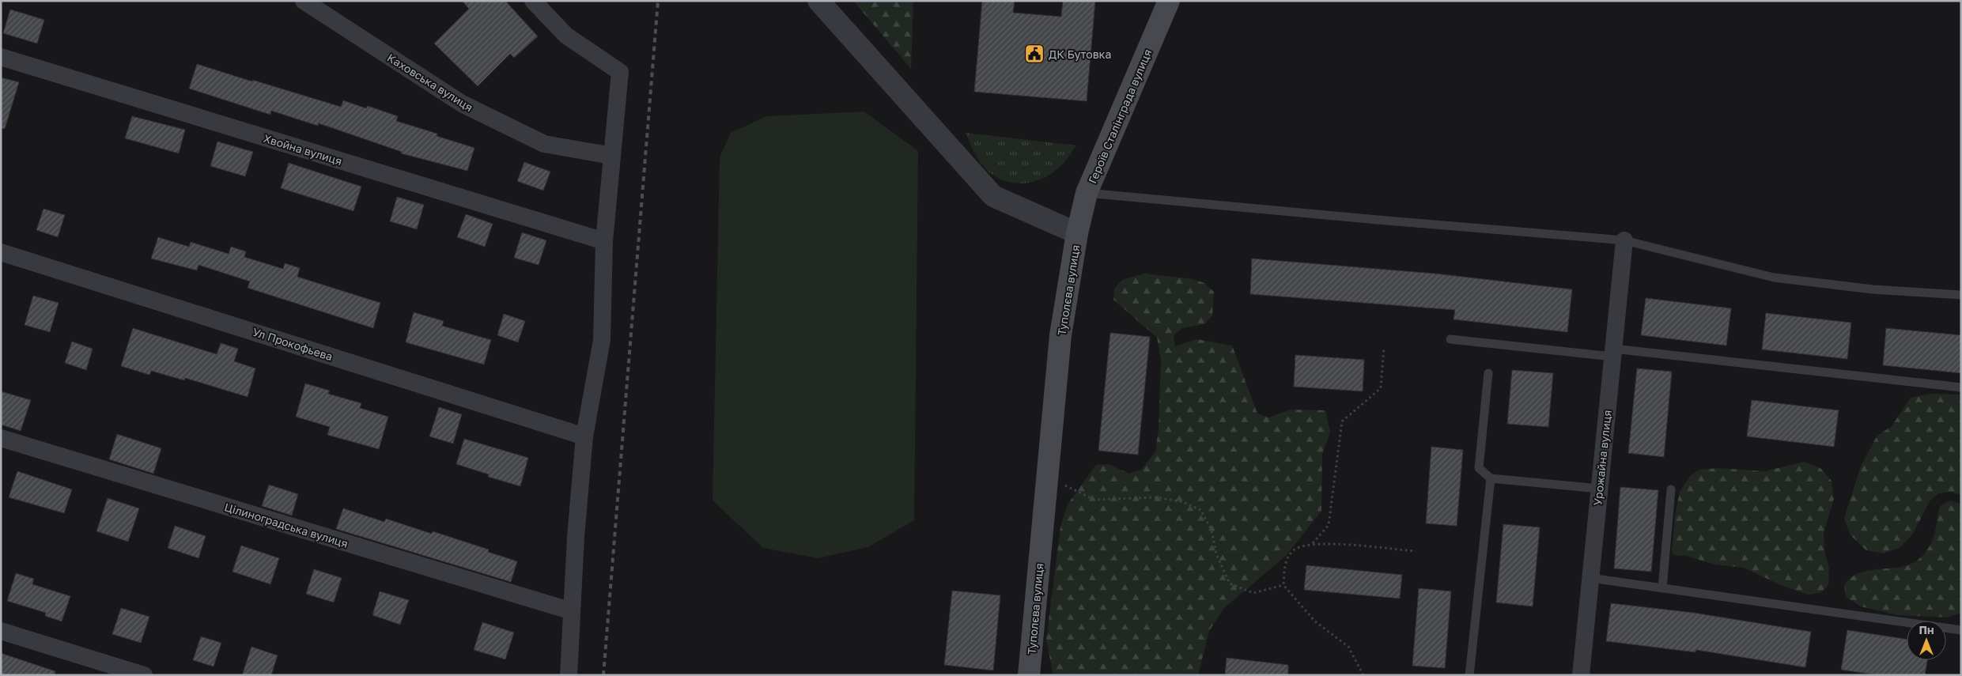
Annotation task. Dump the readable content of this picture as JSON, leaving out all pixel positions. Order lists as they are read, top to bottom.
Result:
{
  "streets": {
    "main road": ["Героїв Сталінграда вулиця", "Туполєва вулиця"],
    "street": [
      "Каховська вулиця",
      "Хвойна вулиця",
      "Ул Прокофьева",
      "Урожайна вулиця",
      "Цілиноградська вулиця"
    ]
  },
  "crossings": [
    ["Героїв Сталінграда вулиця", "Туполєва вулиця"]
  ],
  "places": {
    "public building": ["ДК Бутовка"]
  },
  "north": "top"
}
